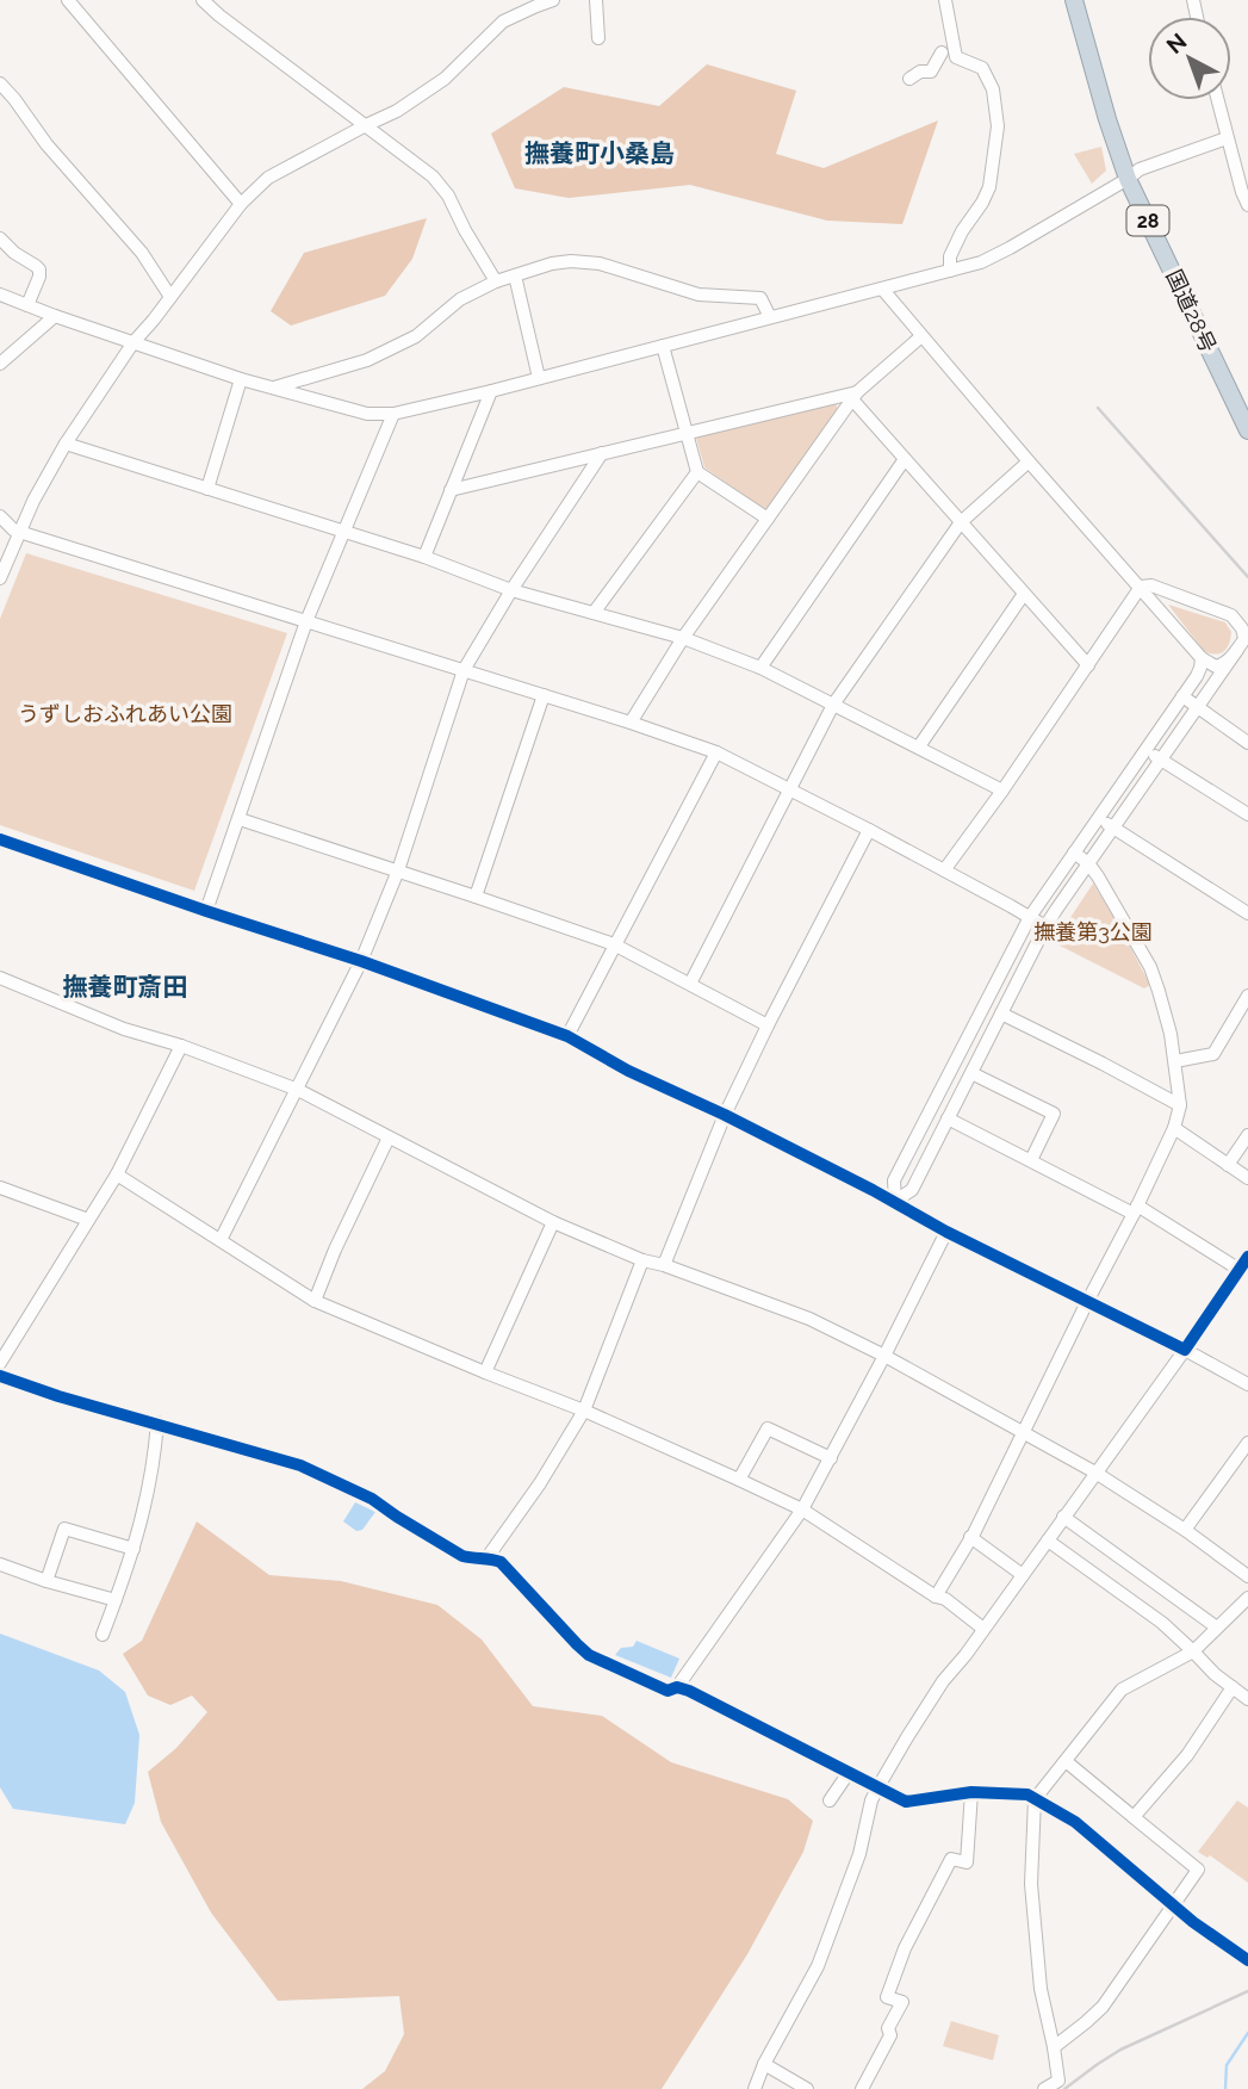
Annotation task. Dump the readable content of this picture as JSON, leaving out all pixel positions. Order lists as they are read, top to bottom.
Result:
{
  "streets": {
    "highway": ["28", "国道28号"]
  },
  "districts": ["撫養町小桑島", "撫養町斎田"],
  "parks": ["うずしおふれあい公園", "撫養第3公園"],
  "north": "top left"
}
